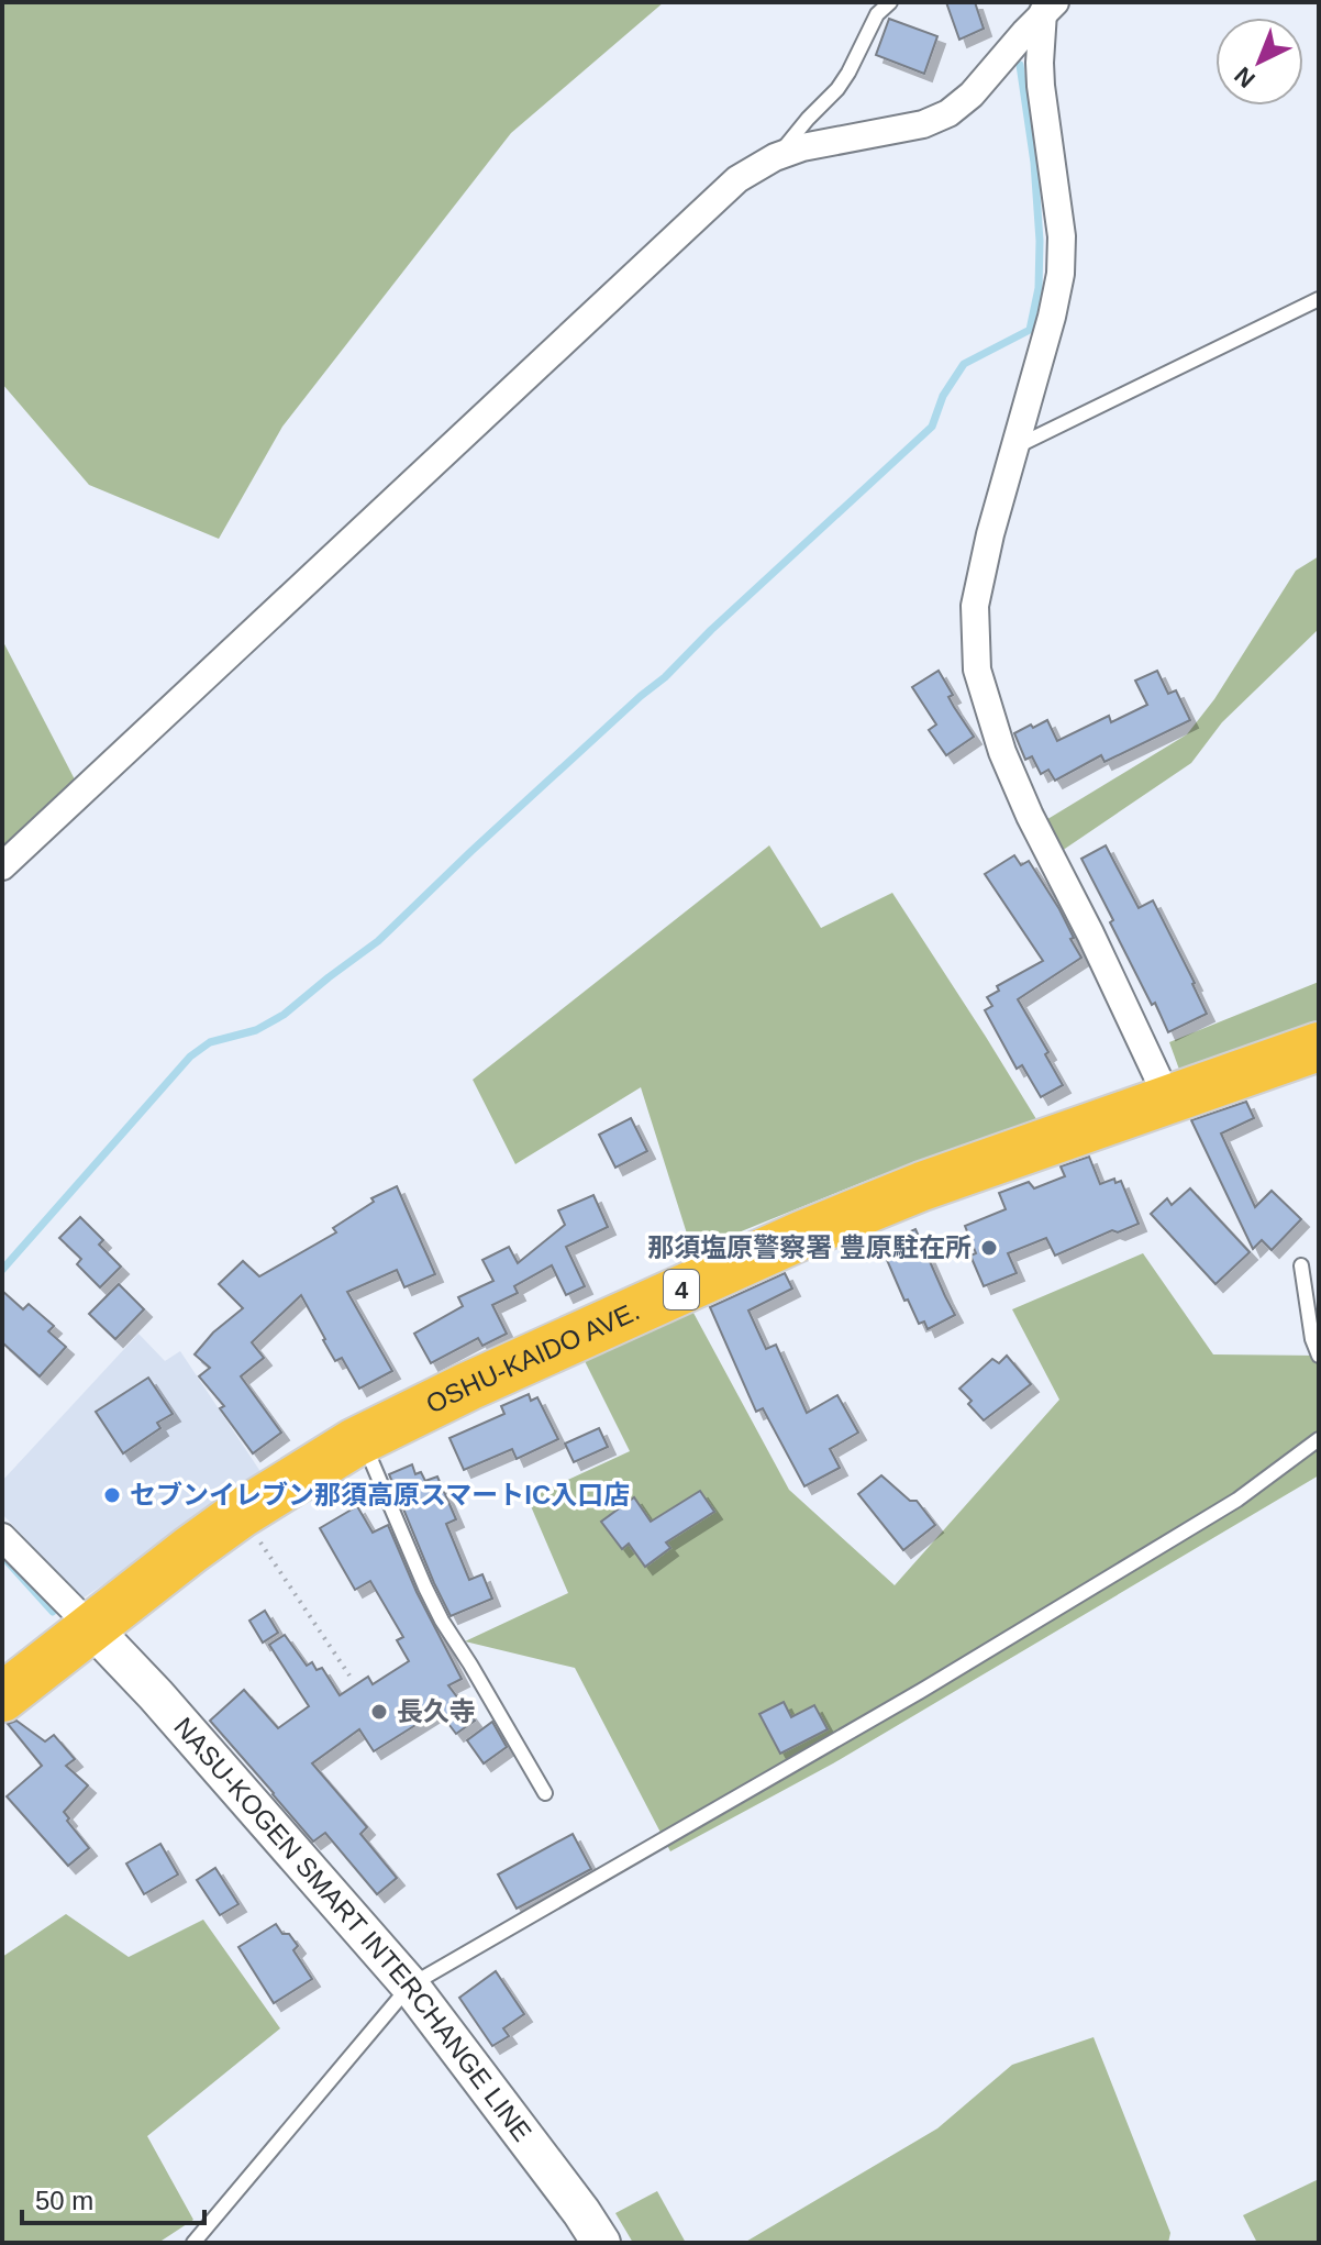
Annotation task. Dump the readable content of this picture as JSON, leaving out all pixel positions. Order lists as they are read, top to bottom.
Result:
{
  "streets": {
    "highway": ["4", "OSHU-KAIDO AVE."],
    "main road": ["NASU-KOGEN SMART INTERCHANGE LINE"]
  },
  "crossings": [
    ["OSHU-KAIDO AVE.", "NASU-KOGEN SMART INTERCHANGE LINE"]
  ],
  "places": ["那須塩原警察署 豊原駐在所", "セブンイレブン那須高原スマートIC入口店", "長久寺"],
  "scale_bar": "50 m",
  "north": "bottom left"
}
